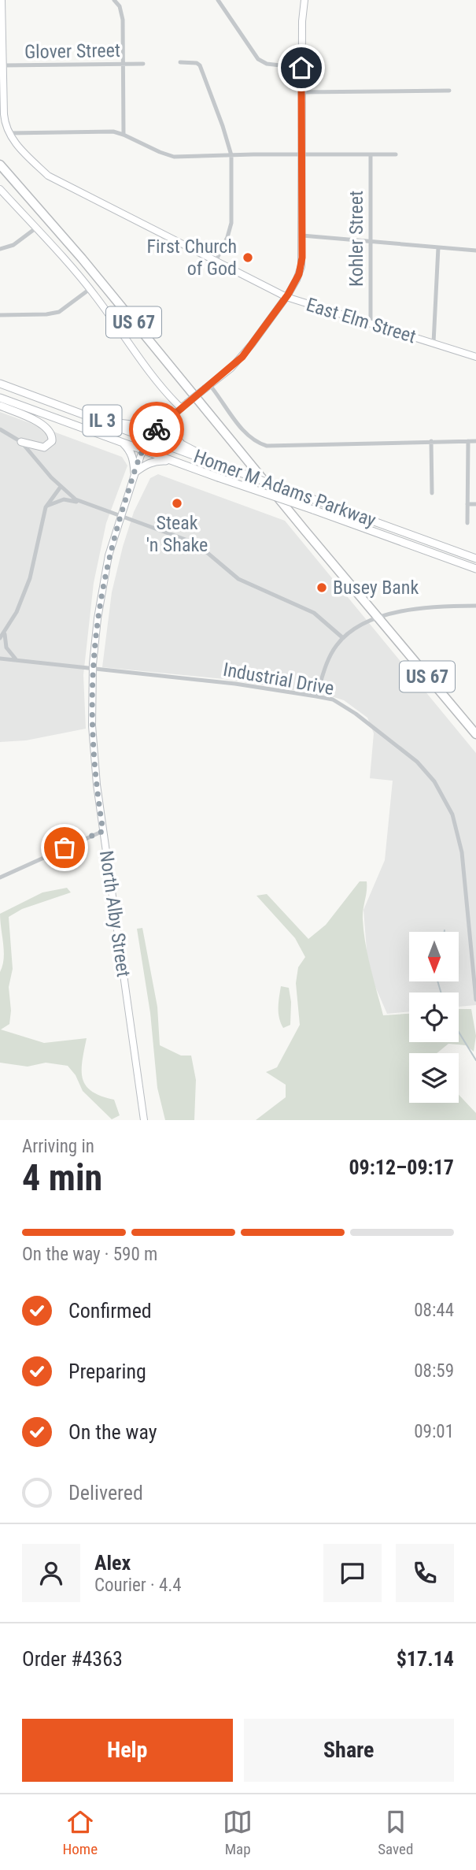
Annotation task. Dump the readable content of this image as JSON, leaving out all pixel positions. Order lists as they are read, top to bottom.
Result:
{
  "streets": {
    "highway": ["US 67"],
    "main road": ["IL 3", "Homer M Adams Parkway"],
    "street": [
      "Glover Street",
      "Kohler Street",
      "East Elm Street",
      "Industrial Drive",
      "North Alby Street"
    ]
  },
  "crossings": [
    ["Glover Street", "East Elm Street"],
    ["Kohler Street", "East Elm Street"],
    ["East Elm Street", "North Alby Street"],
    ["Homer M Adams Parkway", "North Alby Street"],
    ["Industrial Drive", "North Alby Street"]
  ],
  "places": ["First Church of God", "Steak 'n Shake", "Busey Bank"],
  "north": "bottom",
  "page": {
    "heading": ["4 min", "Arriving in", "09:12–09:17"],
    "panel": [
      "Alex",
      "Courier · 4.4",
      "Order #4363",
      "$17.14"
    ],
    "bar": "On the way · 590 m",
    "list": [
      ["Confirmed", "08:44"],
      ["Preparing", "08:59"],
      ["On the way", "09:01"],
      "Delivered"
    ],
    "buttons": ["Help", "Share"],
    "tabs": ["Home", "Map", "Saved"]
  }
}
